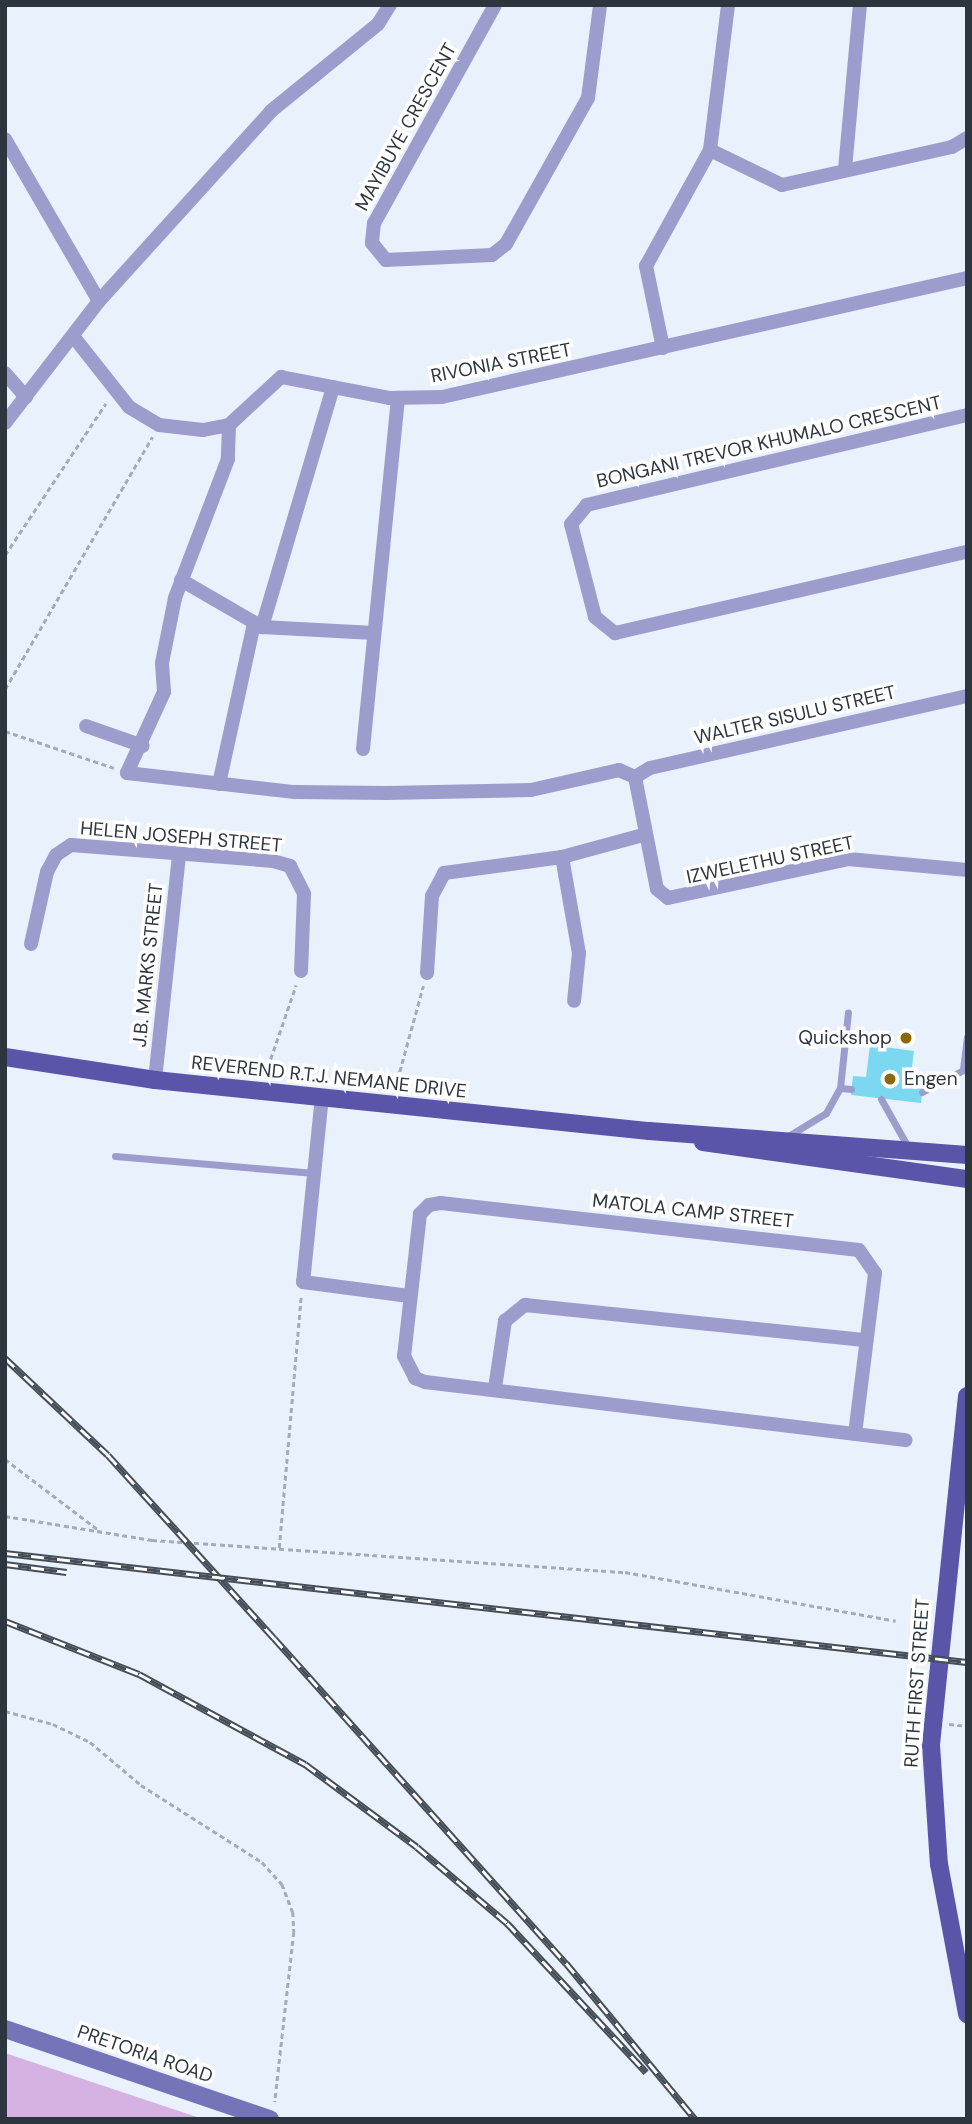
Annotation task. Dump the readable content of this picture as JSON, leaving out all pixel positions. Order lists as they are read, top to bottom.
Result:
{
  "streets": {
    "main road": ["REVEREND R.T.J. NEMANE DRIVE", "RUTH FIRST STREET", "PRETORIA ROAD"],
    "street": [
      "MAYIBUYE CRESCENT",
      "RIVONIA STREET",
      "BONGANI TREVOR KHUMALO CRESCENT",
      "WALTER SISULU STREET",
      "HELEN JOSEPH STREET",
      "IZWELETHU STREET",
      "J.B. MARKS STREET",
      "MATOLA CAMP STREET"
    ]
  },
  "crossings": [
    ["WALTER SISULU STREET", "IZWELETHU STREET"],
    ["HELEN JOSEPH STREET", "J.B. MARKS STREET"],
    ["J.B. MARKS STREET", "REVEREND R.T.J. NEMANE DRIVE"]
  ],
  "places": ["Quickshop", "Engen"]
}
